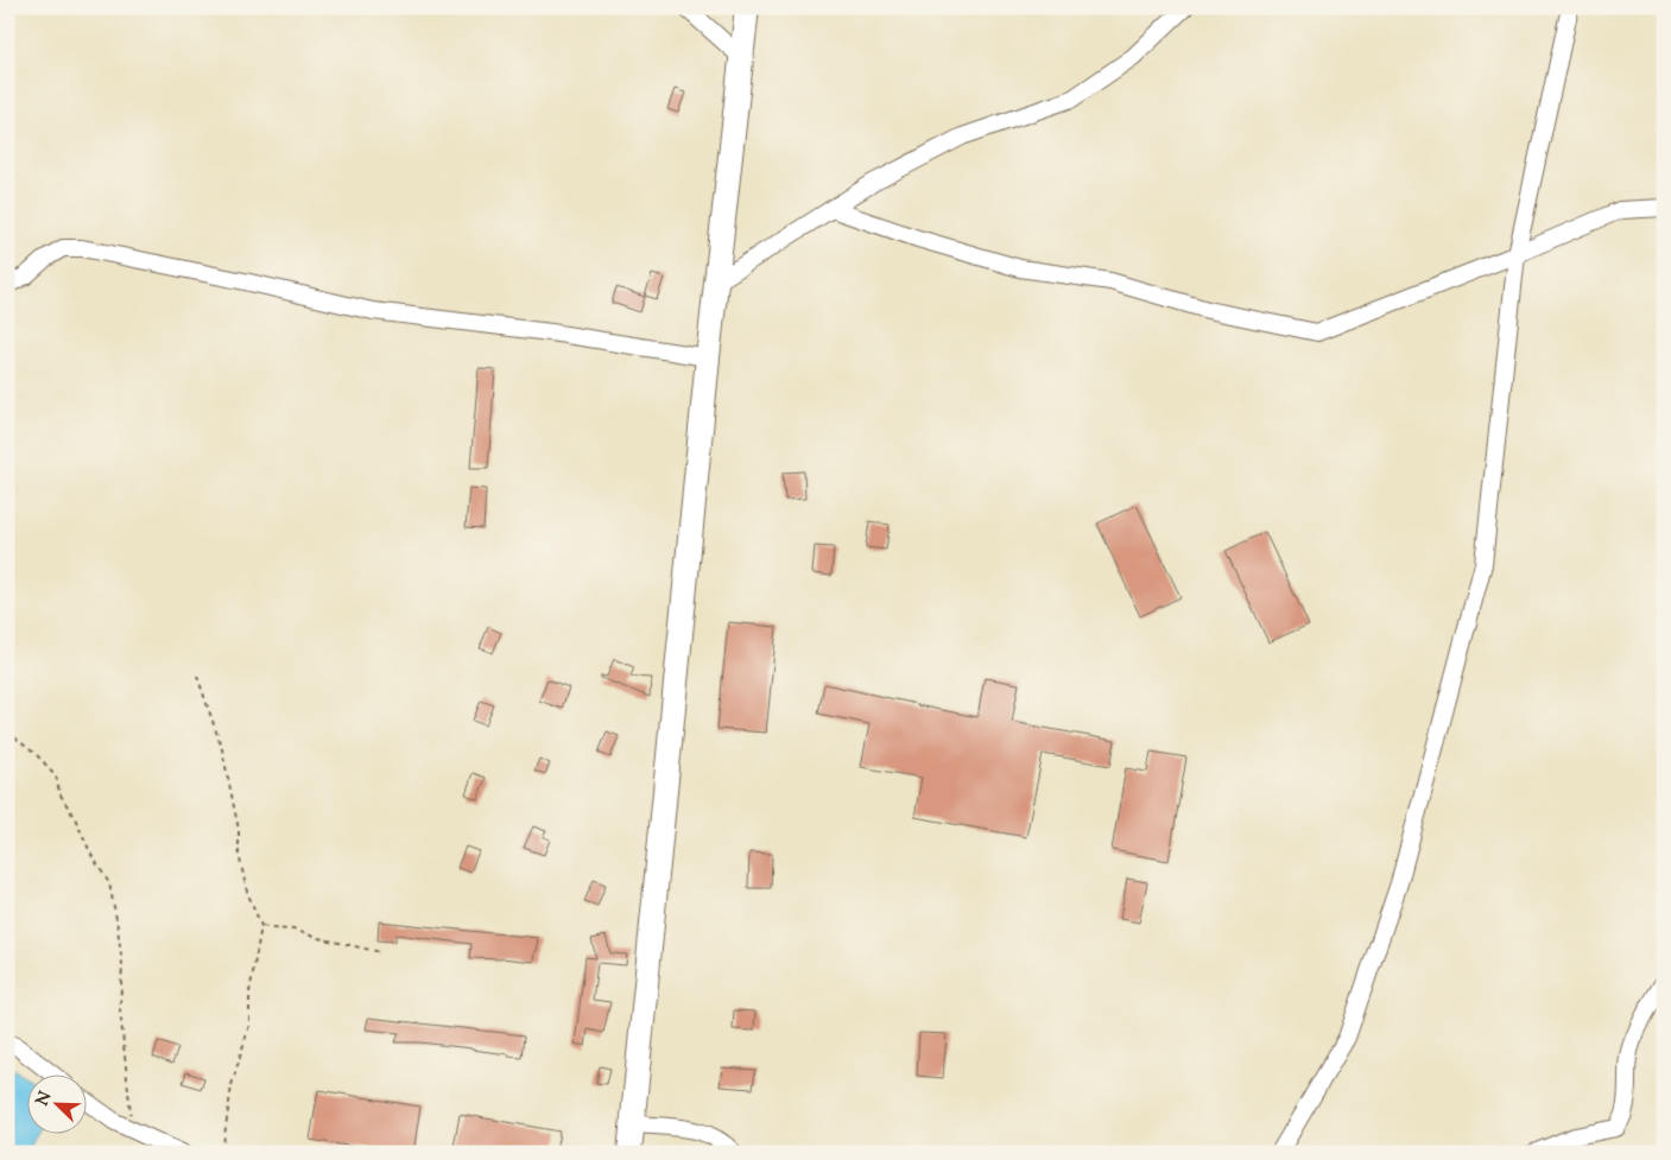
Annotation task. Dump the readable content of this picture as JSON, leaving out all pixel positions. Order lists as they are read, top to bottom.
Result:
{
  "north": "top left"
}
